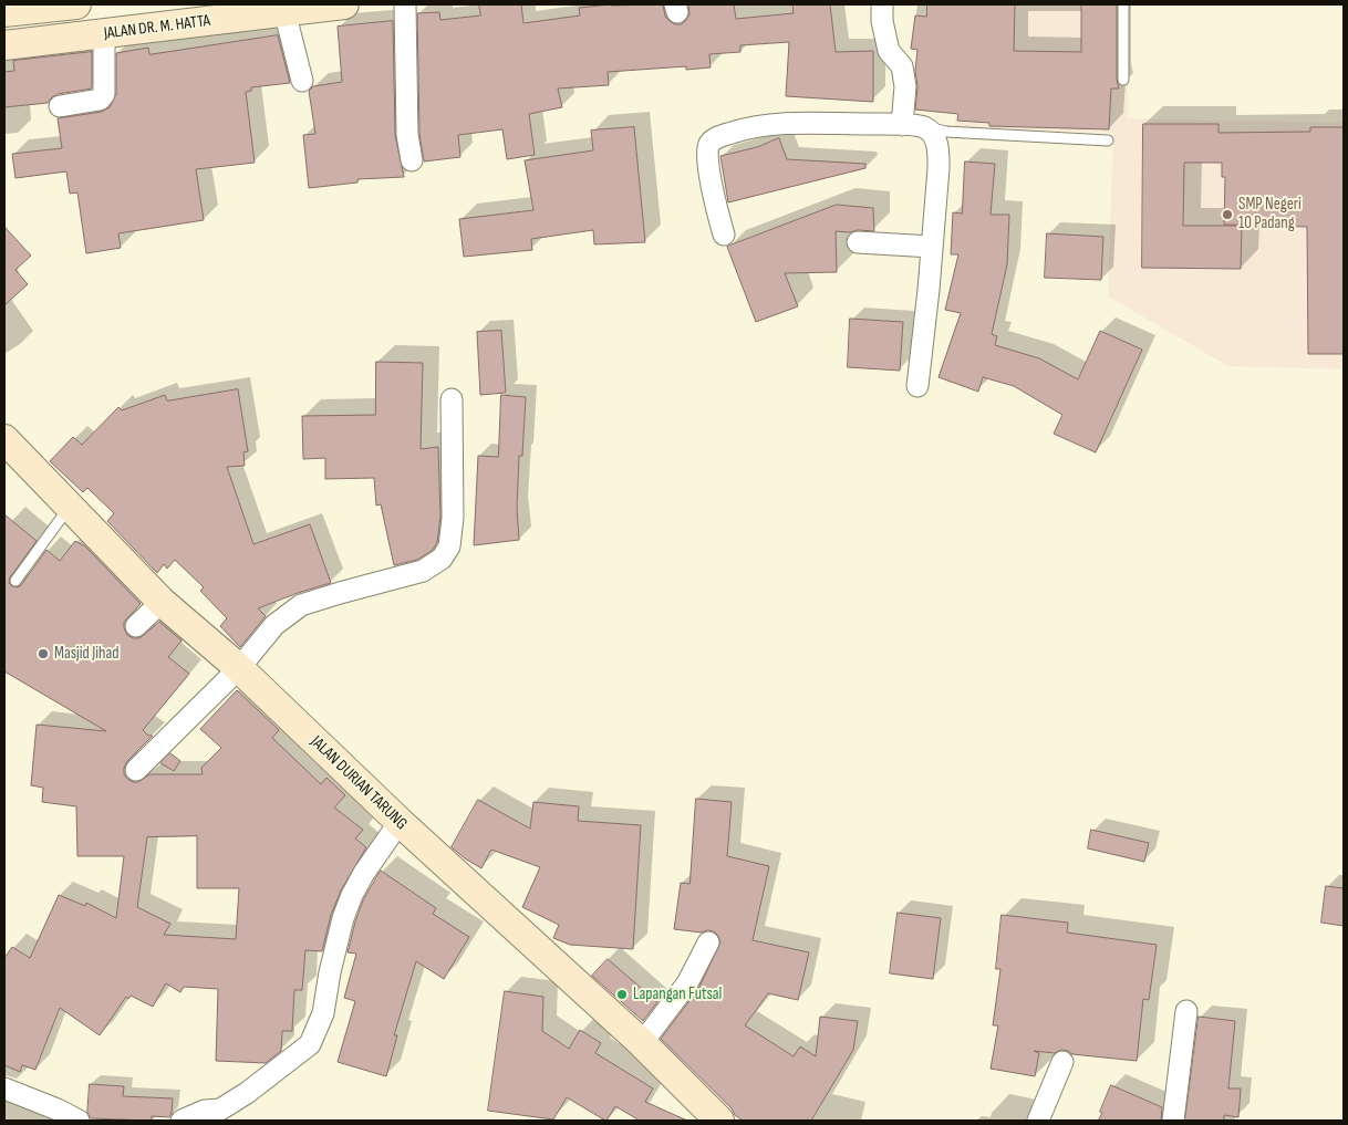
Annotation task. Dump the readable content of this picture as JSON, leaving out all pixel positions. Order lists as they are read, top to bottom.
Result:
{
  "streets": {
    "street": ["JALAN DR. M. HATTA", "JALAN DURIAN TARUNG"]
  },
  "places": ["SMP Negeri 10 Padang", "Masjid Jihad", "Lapangan Futsal"]
}
